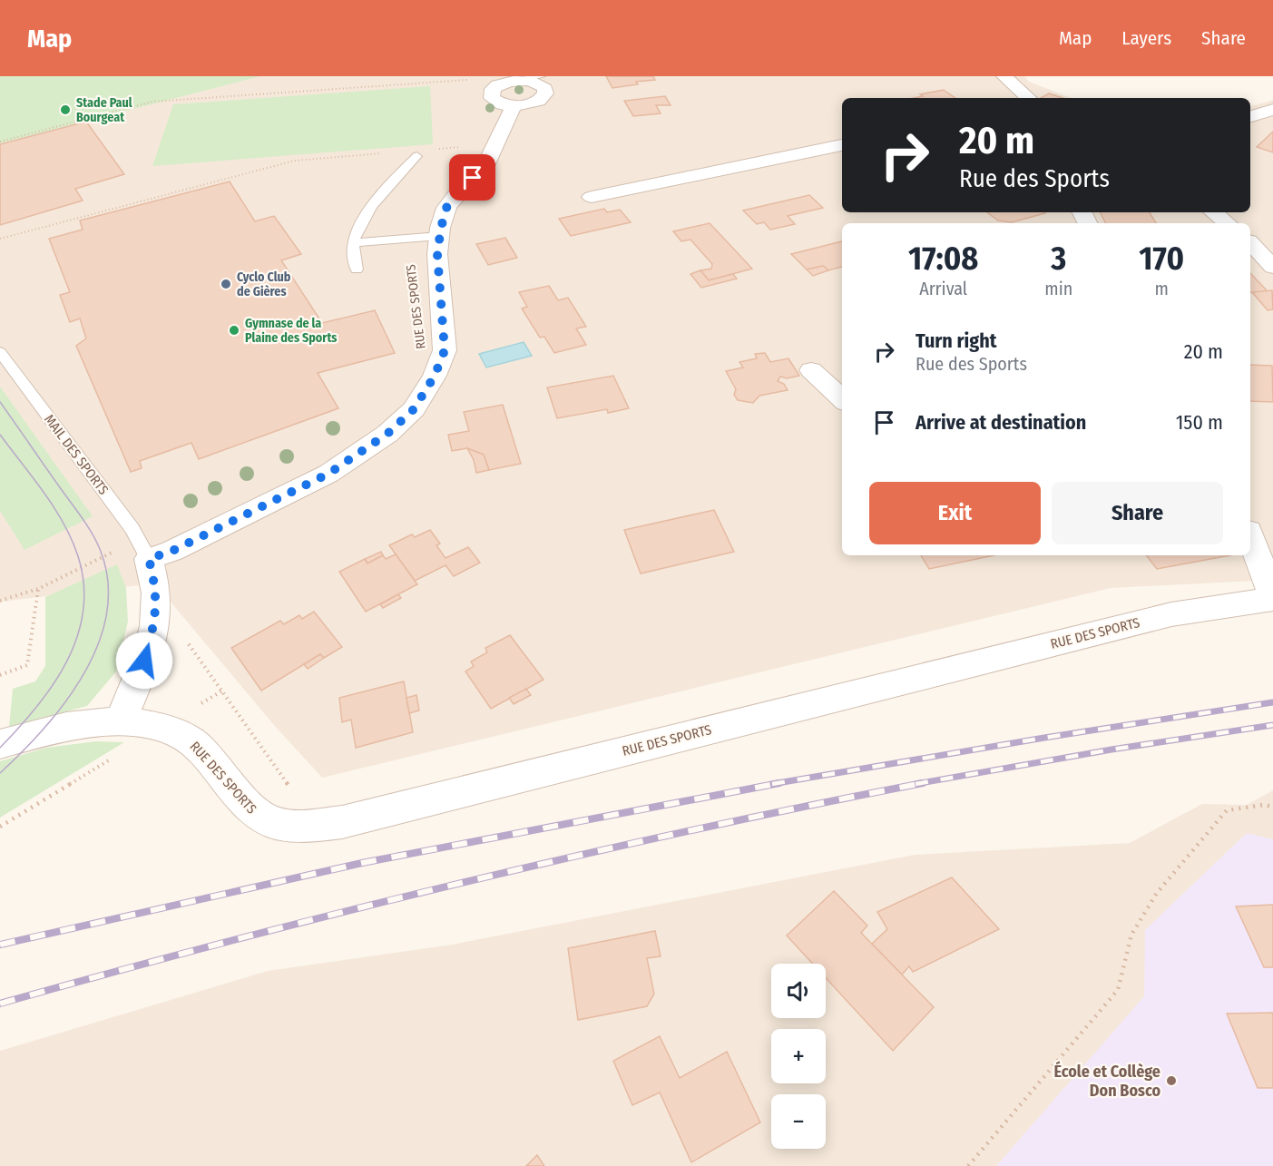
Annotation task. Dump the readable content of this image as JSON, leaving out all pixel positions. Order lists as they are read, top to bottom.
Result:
{
  "streets": {
    "street": ["RUE DES SPORTS"],
    "lane": ["MAIL DES SPORTS"]
  },
  "crossings": [
    ["RUE DES SPORTS", "MAIL DES SPORTS"]
  ],
  "places": [
    "Stade Paul Bourgeat",
    "Cyclo Club de Gières",
    "Gymnase de la Plaine des Sports",
    "École et Collège Don Bosco"
  ],
  "page": {
    "header": "Map",
    "nav": ["Map", "Layers", "Share"],
    "turn": ["20 m", "Rue des Sports"],
    "eta": [
      "17:08",
      "Arrival",
      "3",
      "min",
      "170",
      "m"
    ],
    "list": [
      {
        "name": "Turn right",
        "note": "Rue des Sports",
        "value": "20 m"
      },
      {
        "name": "Arrive at destination",
        "value": "150 m"
      }
    ],
    "buttons": ["Exit", "Share"],
    "map_buttons": ["+", "−"]
  }
}
